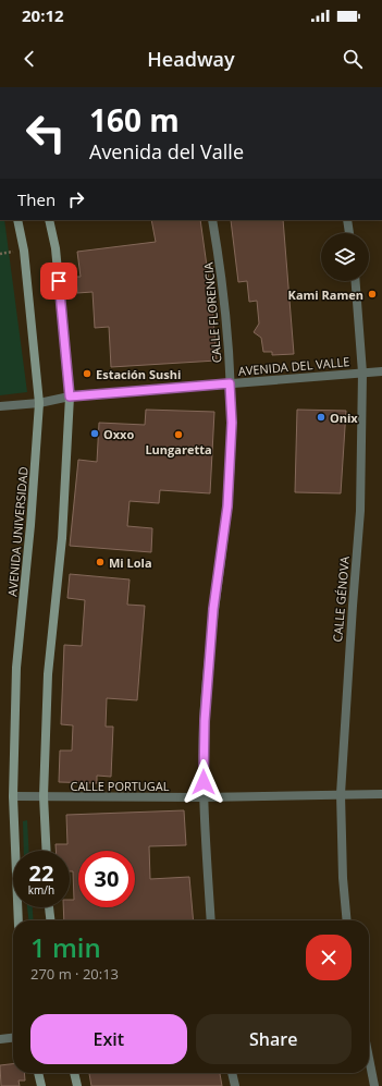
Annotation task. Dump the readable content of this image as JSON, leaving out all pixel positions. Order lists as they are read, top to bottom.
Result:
{
  "streets": {
    "main road": ["AVENIDA UNIVERSIDAD"],
    "street": [
      "CALLE FLORENCIA",
      "AVENIDA DEL VALLE",
      "CALLE GÉNOVA",
      "CALLE PORTUGAL"
    ]
  },
  "crossings": [
    ["CALLE FLORENCIA", "AVENIDA DEL VALLE"],
    ["CALLE FLORENCIA", "CALLE PORTUGAL"],
    ["AVENIDA DEL VALLE", "AVENIDA UNIVERSIDAD"],
    ["AVENIDA DEL VALLE", "CALLE GÉNOVA"],
    ["AVENIDA UNIVERSIDAD", "CALLE PORTUGAL"],
    ["CALLE GÉNOVA", "CALLE PORTUGAL"]
  ],
  "places": [
    "Kami Ramen",
    "Estación Sushi",
    "Onix",
    "Oxxo",
    "Lungaretta",
    "Mi Lola"
  ],
  "page": {
    "status": "20:12",
    "header": "Headway",
    "turn": ["160 m", "Avenida del Valle"],
    "then": "Then",
    "speed": "22 km/h",
    "limit": "30",
    "heading": ["1 min", "270 m · 20:13"],
    "buttons": ["Exit", "Share"]
  }
}
